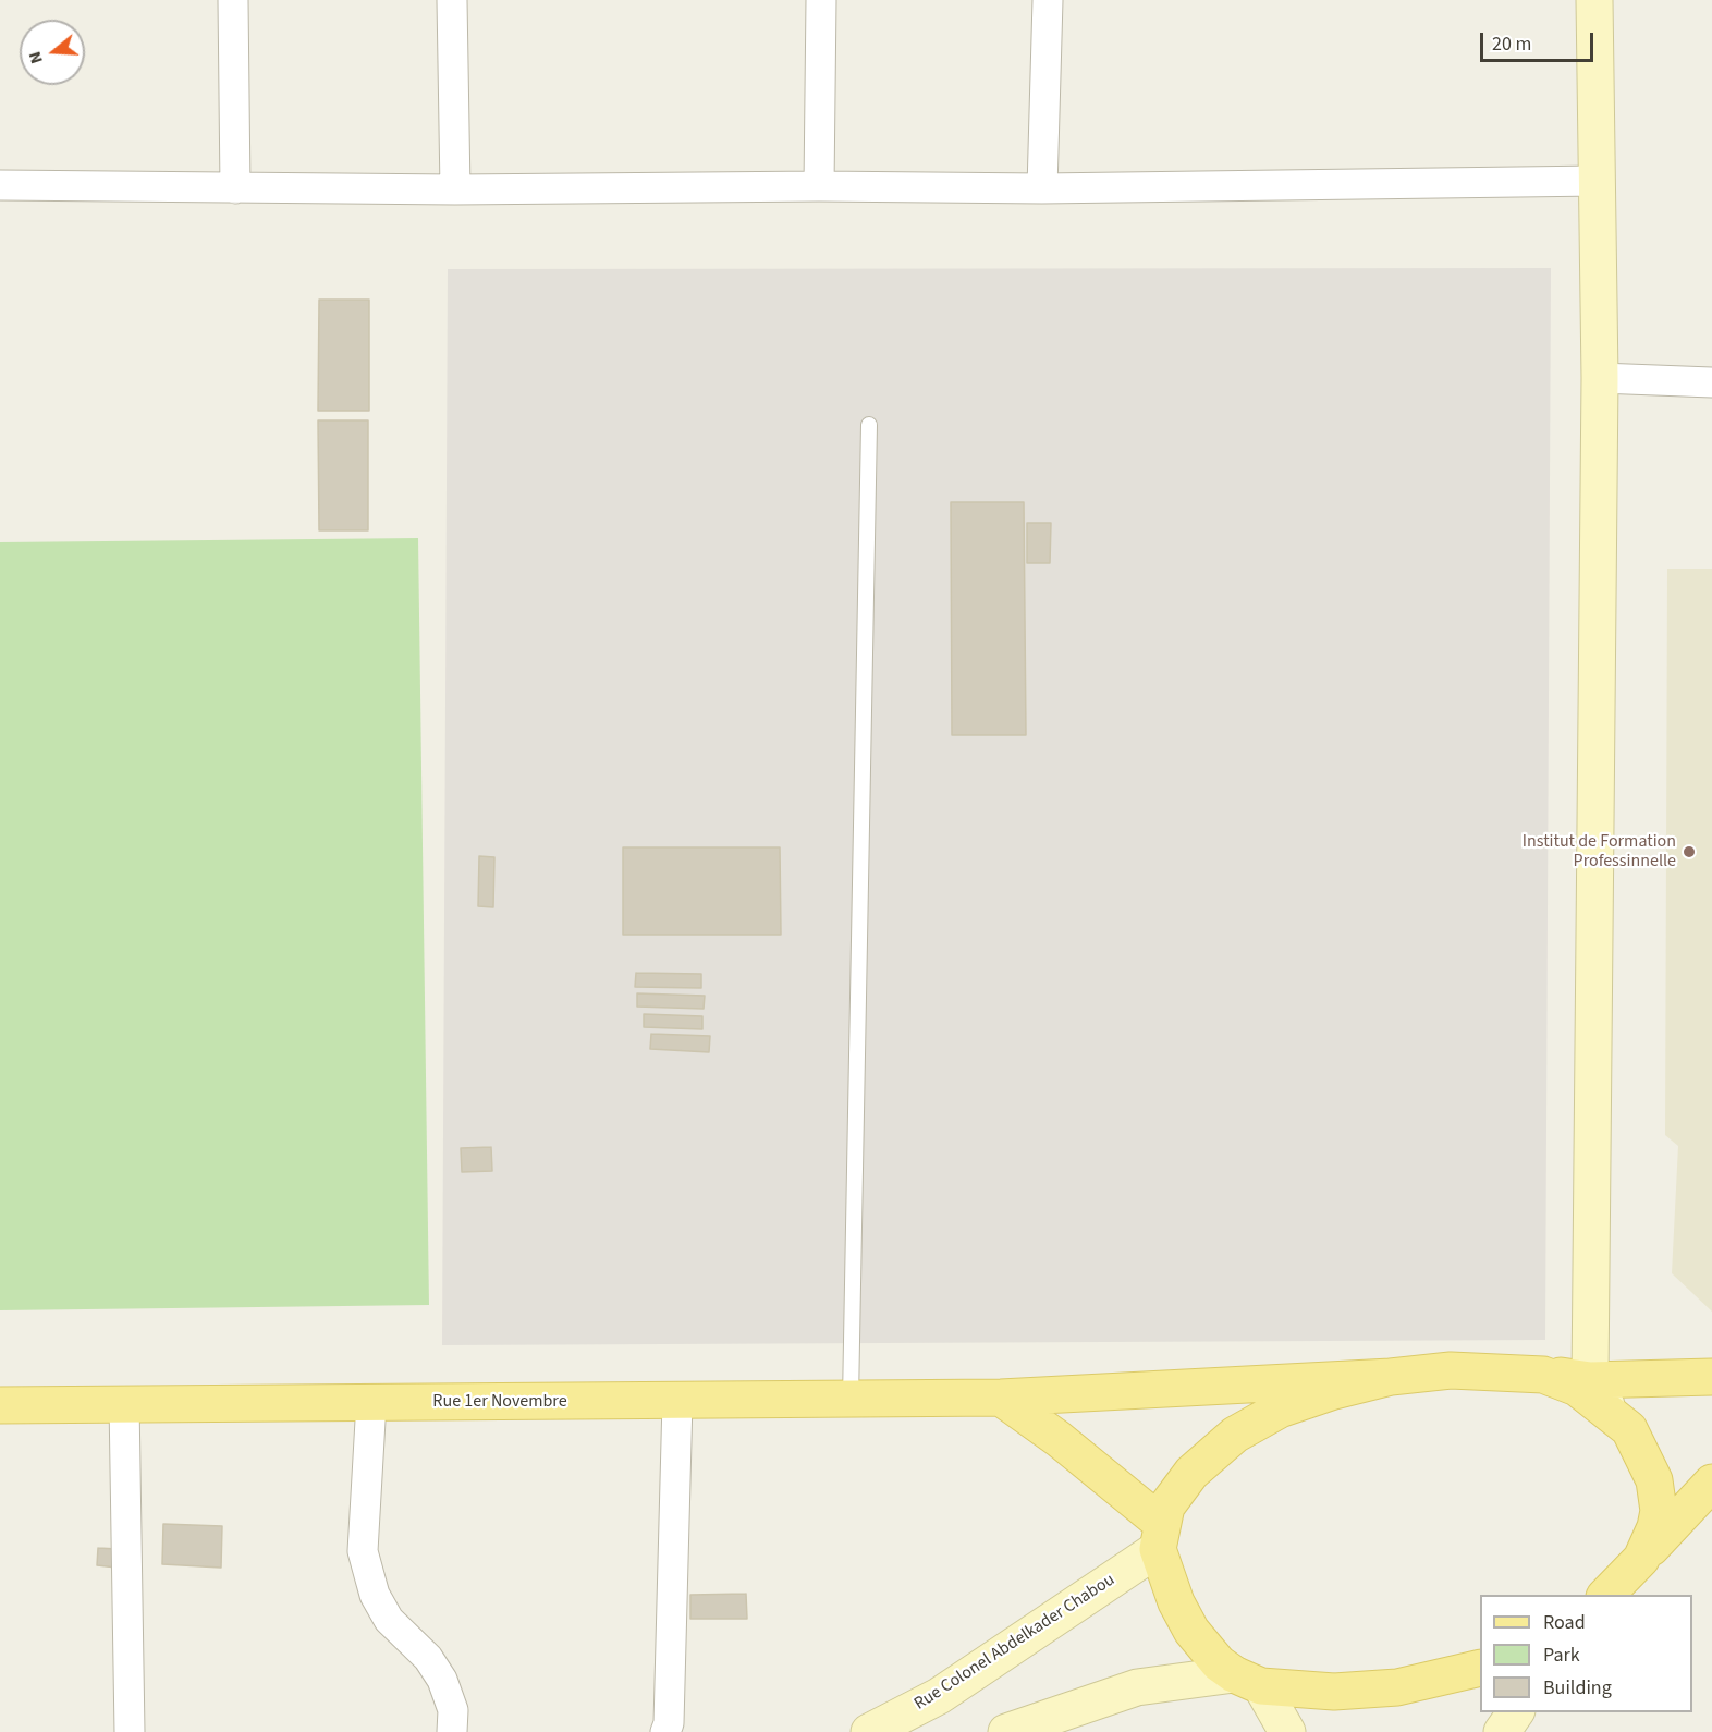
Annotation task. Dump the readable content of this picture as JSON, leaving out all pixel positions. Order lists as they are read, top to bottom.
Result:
{
  "streets": {
    "main road": ["Rue 1er Novembre", "Rue Colonel Abdelkader Chabou"]
  },
  "places": ["Institut de Formation Professinnelle"],
  "legend": ["Road", "Park", "Building"],
  "scale_bar": "20 m",
  "north": "left"
}
